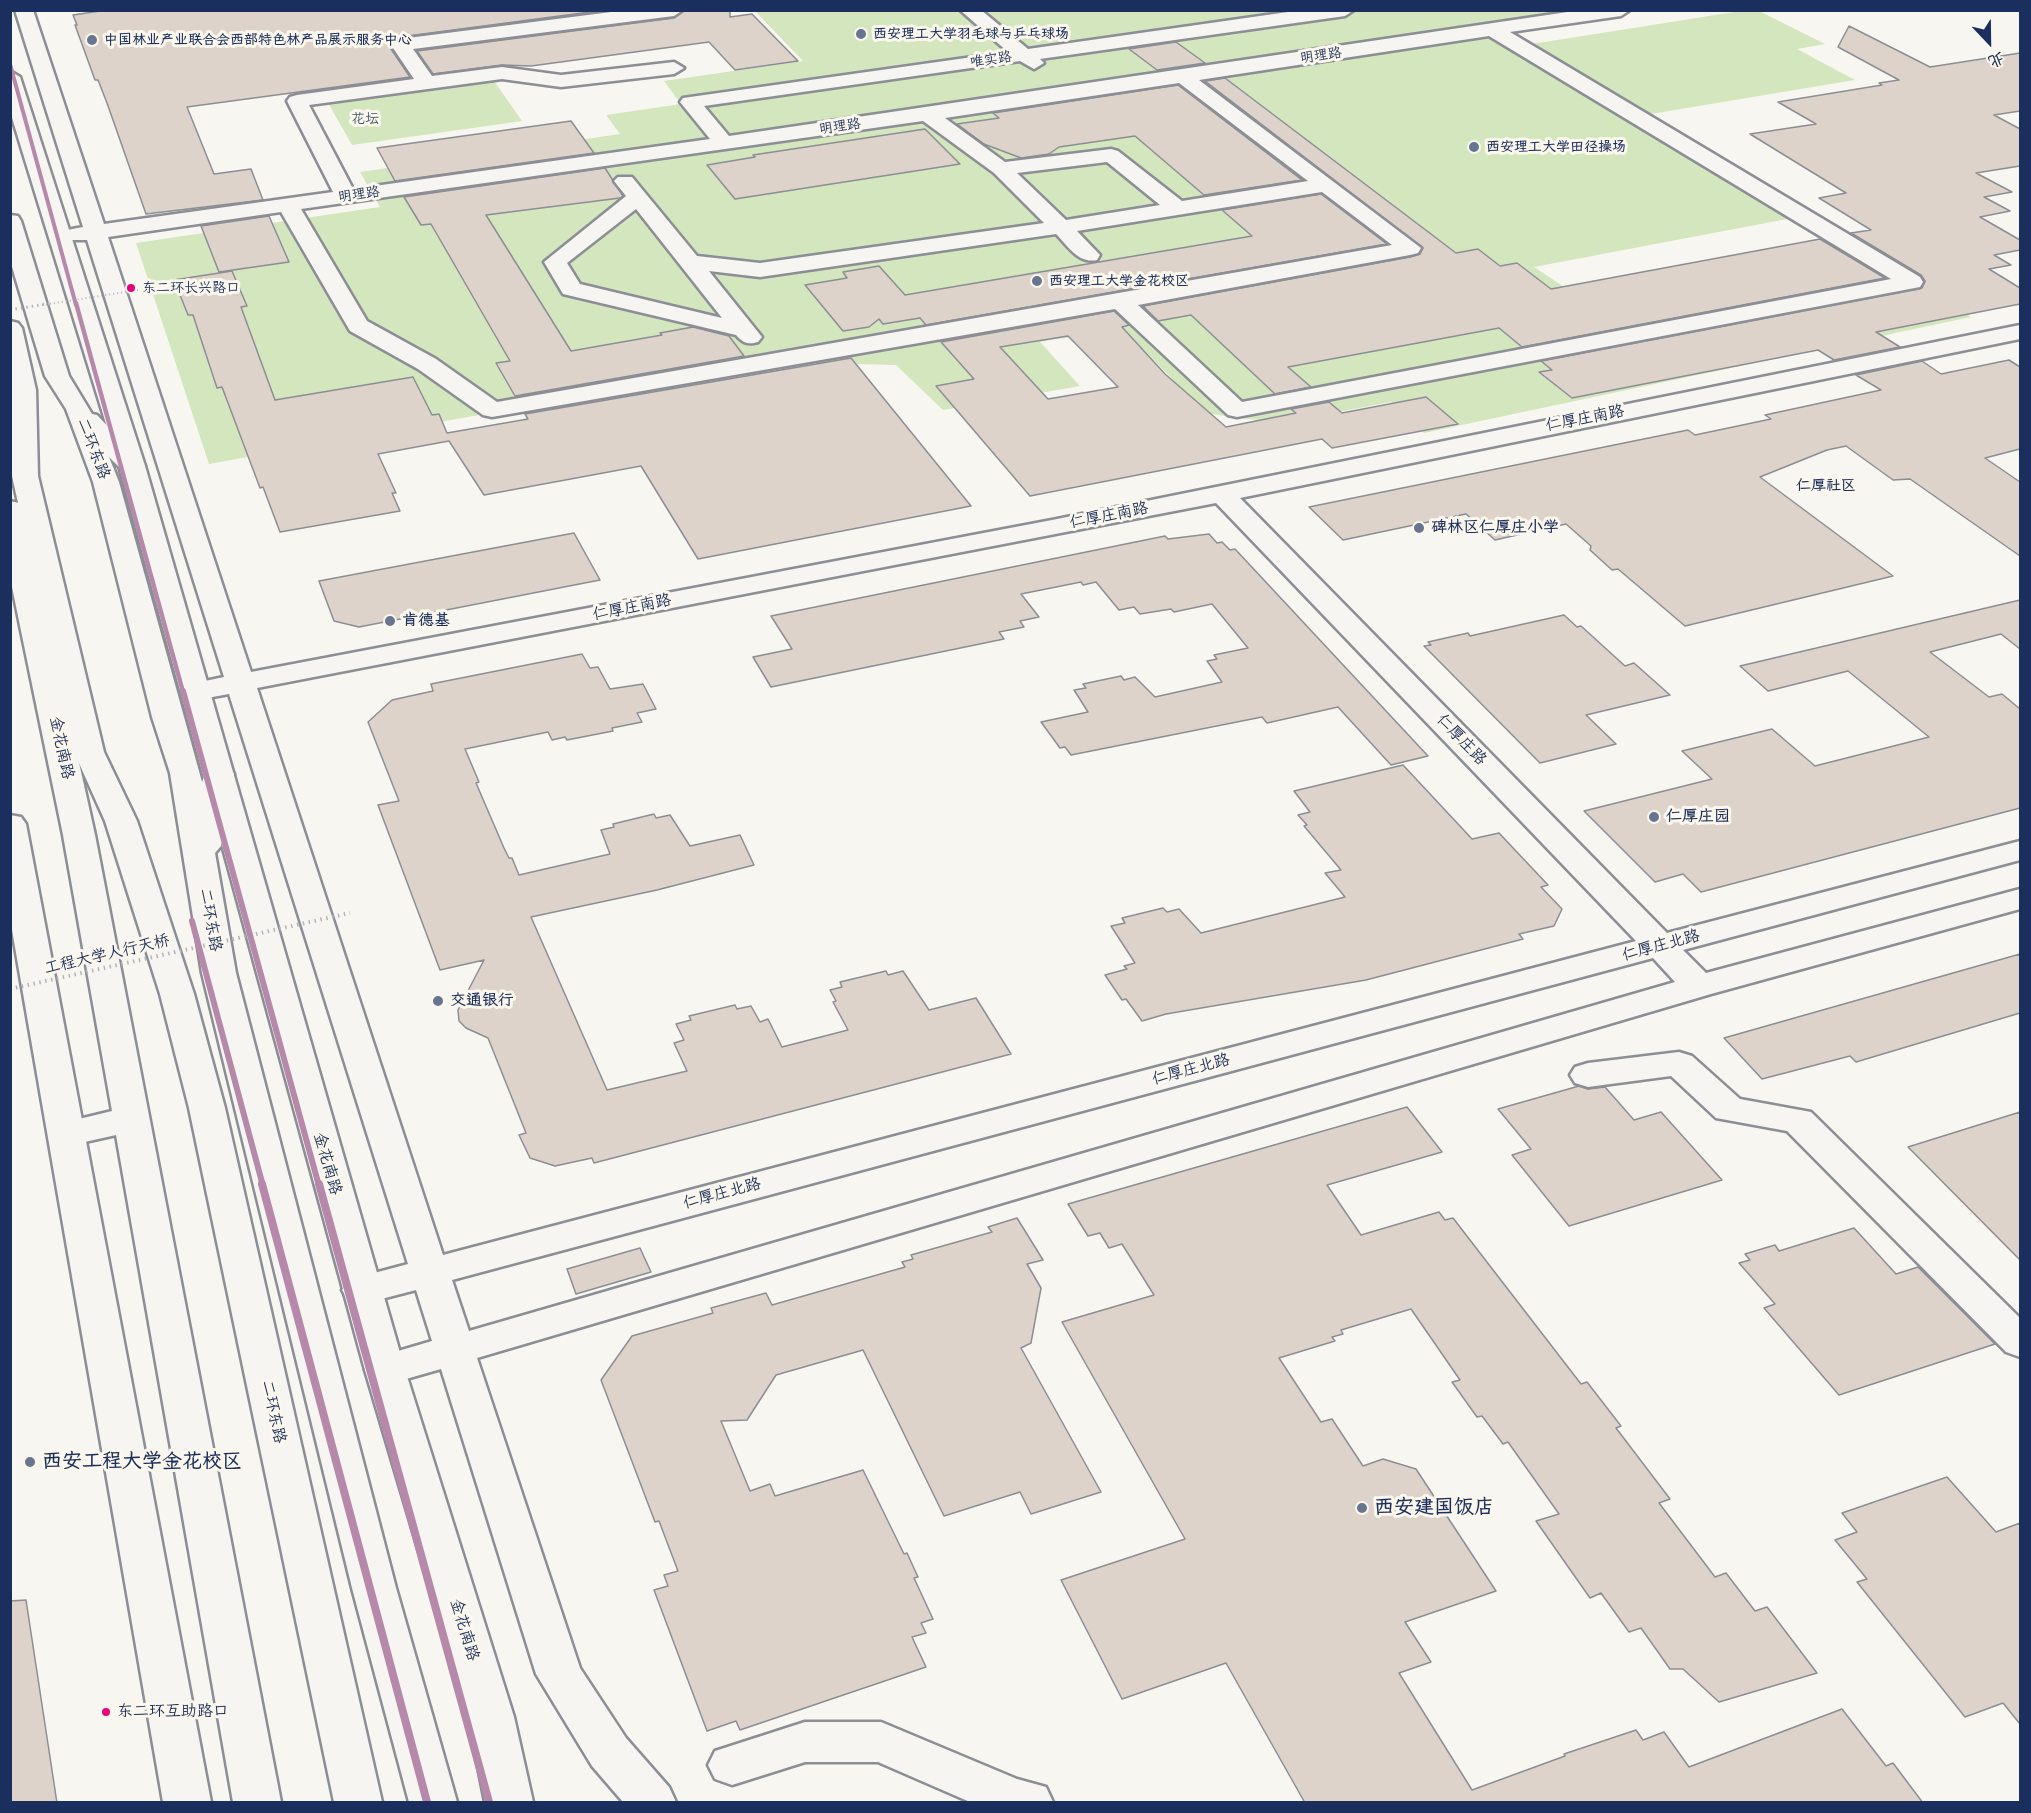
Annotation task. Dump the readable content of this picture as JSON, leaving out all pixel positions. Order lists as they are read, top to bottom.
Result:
{
  "streets": {
    "main road": [
      "明理路",
      "唯实路",
      "仁厚庄南路",
      "二环东路",
      "仁厚庄路",
      "金花南路",
      "仁厚庄北路"
    ],
    "path": ["工程大学人行天桥"]
  },
  "crossings": [
    ["明理路", "唯实路"],
    ["明理路", "金花南路"],
    ["仁厚庄南路", "仁厚庄路"],
    ["仁厚庄南路", "金花南路"],
    ["仁厚庄路", "仁厚庄北路"],
    ["金花南路", "仁厚庄北路"]
  ],
  "districts": ["仁厚社区"],
  "parks": ["花坛"],
  "places": [
    "西安理工大学羽毛球与乒乓球场",
    "中国林业产业联合会西部特色林产品展示服务中心",
    "西安理工大学田径操场",
    "西安理工大学金花校区",
    "东二环长兴路口",
    "碑林区仁厚庄小学",
    "肯德基",
    "仁厚庄园",
    "交通银行",
    "西安工程大学金花校区",
    "西安建国饭店",
    "东二环互助路口"
  ],
  "north": "bottom"
}
